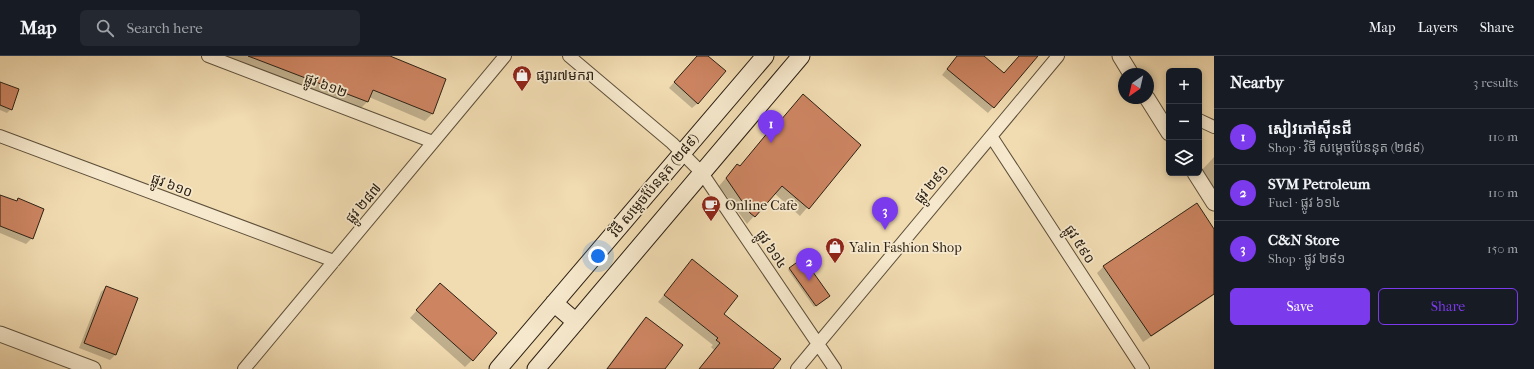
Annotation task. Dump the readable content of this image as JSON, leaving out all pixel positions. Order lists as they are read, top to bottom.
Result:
{
  "streets": {
    "main road": ["វិថី សម្តេចប៉ែននុត (២៨៩)"],
    "street": [
      "ផ្លូវ ៦១២",
      "ផ្លូវ ២៩១",
      "ផ្លូវ ៦១០",
      "ផ្លូវ ២៨៧",
      "ផ្លូវ ៥៩០",
      "ផ្លូវ ៦១៤"
    ]
  },
  "crossings": [
    ["ផ្លូវ ៦១២", "ផ្លូវ ២៨៧"],
    ["ផ្លូវ ២៩១", "ផ្លូវ ៥៩០"],
    ["ផ្លូវ ២៩១", "ផ្លូវ ៦១៤"],
    ["ផ្លូវ ៦១០", "ផ្លូវ ២៨៧"],
    ["វិថី សម្តេចប៉ែននុត (២៨៩)", "ផ្លូវ ៦១៤"]
  ],
  "places": {
    "shop": ["ផ្សារ៧មករា", "Yalin Fashion Shop"],
    "cafe": ["Online Cafe"]
  },
  "north": "bottom left",
  "page": {
    "header": "Map",
    "search": "Search here",
    "nav": ["Map", "Layers", "Share"],
    "heading": ["Nearby", "3 results"],
    "map_buttons": ["+", "−"],
    "list": [
      {
        "mark": "1",
        "name": "សៀវភៅស៊ីនជី",
        "note": "Shop · វិថី សម្តេចប៉ែននុត (២៨៩)",
        "value": "110 m"
      },
      {
        "mark": "2",
        "name": "SVM Petroleum",
        "note": "Fuel · ផ្លូវ ៦១៤",
        "value": "110 m"
      },
      {
        "mark": "3",
        "name": "C&N Store",
        "note": "Shop · ផ្លូវ ២៩១",
        "value": "150 m"
      }
    ],
    "pins": ["1", "3", "2"],
    "buttons": ["Save", "Share"]
  }
}
